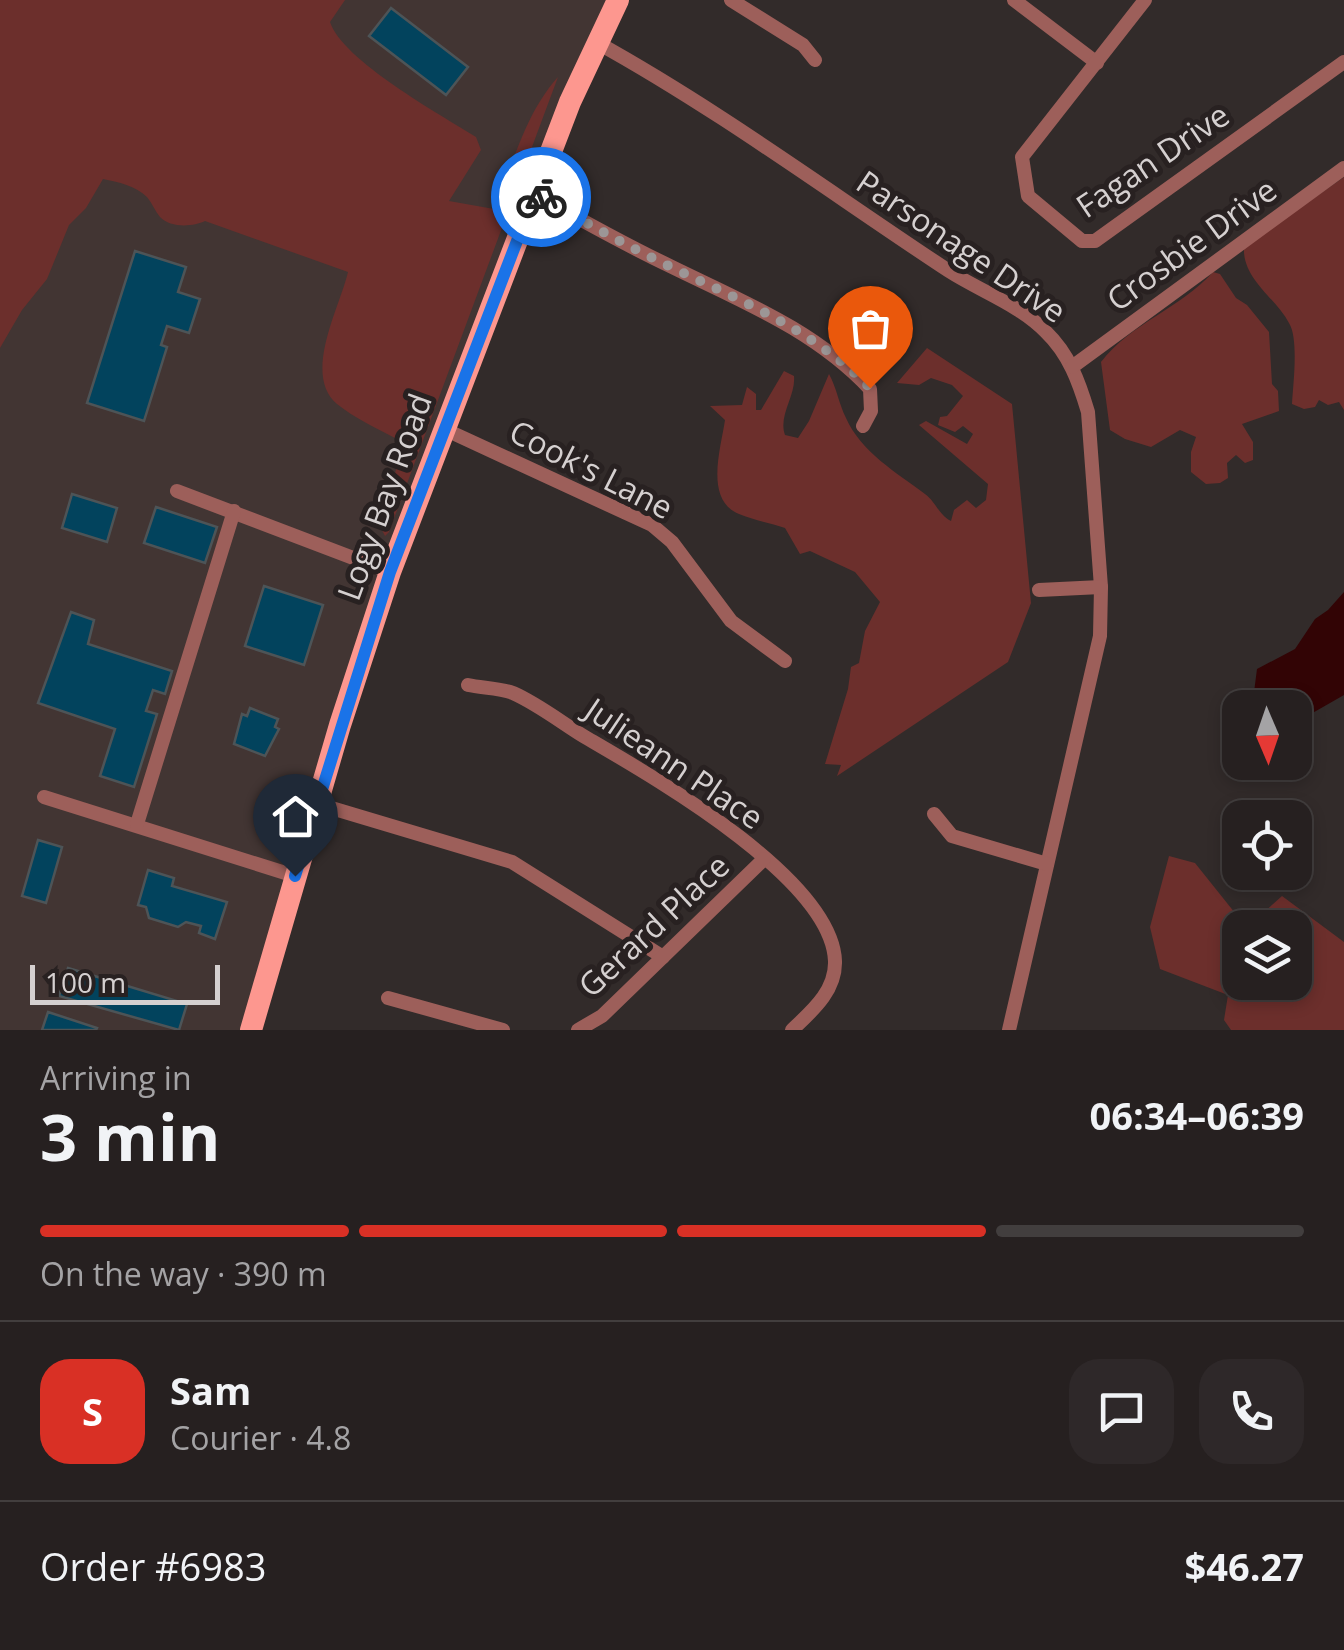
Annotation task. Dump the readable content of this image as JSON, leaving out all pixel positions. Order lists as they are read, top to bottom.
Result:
{
  "streets": {
    "main road": ["Logy Bay Road"],
    "street": [
      "Fagan Drive",
      "Crosbie Drive",
      "Parsonage Drive",
      "Cook's Lane",
      "Julieann Place",
      "Gerard Place"
    ]
  },
  "crossings": [
    ["Crosbie Drive", "Parsonage Drive"],
    ["Parsonage Drive", "Logy Bay Road"],
    ["Cook's Lane", "Logy Bay Road"],
    ["Julieann Place", "Gerard Place"]
  ],
  "scale_bar": "100 m",
  "north": "bottom",
  "page": {
    "scale": "100 m",
    "heading": ["3 min", "Arriving in", "06:34–06:39"],
    "panel": [
      "Sam",
      "Courier · 4.8",
      "Order #6983",
      "$46.27"
    ],
    "bar": "On the way · 390 m",
    "round": "S"
  }
}
